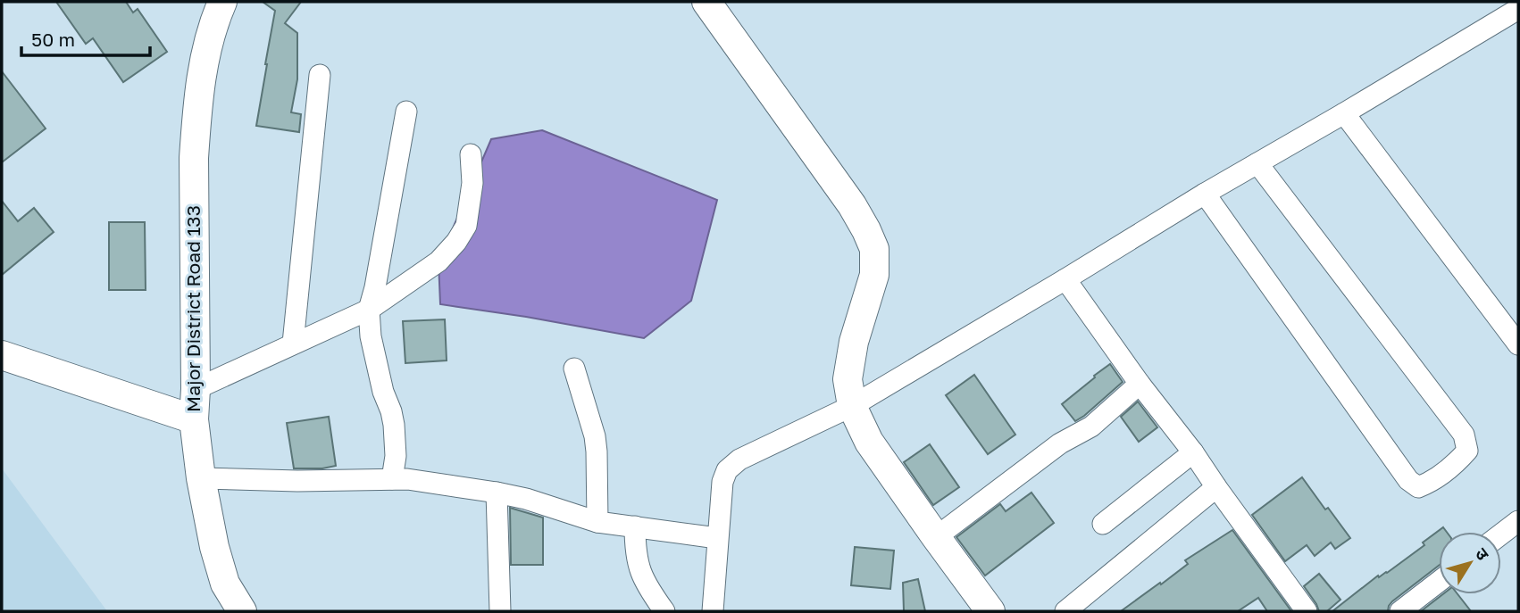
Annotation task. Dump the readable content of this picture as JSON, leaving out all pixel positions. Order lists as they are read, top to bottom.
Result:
{
  "streets": {
    "street": ["Major District Road 133"]
  },
  "scale_bar": "50 m",
  "north": "top right"
}
